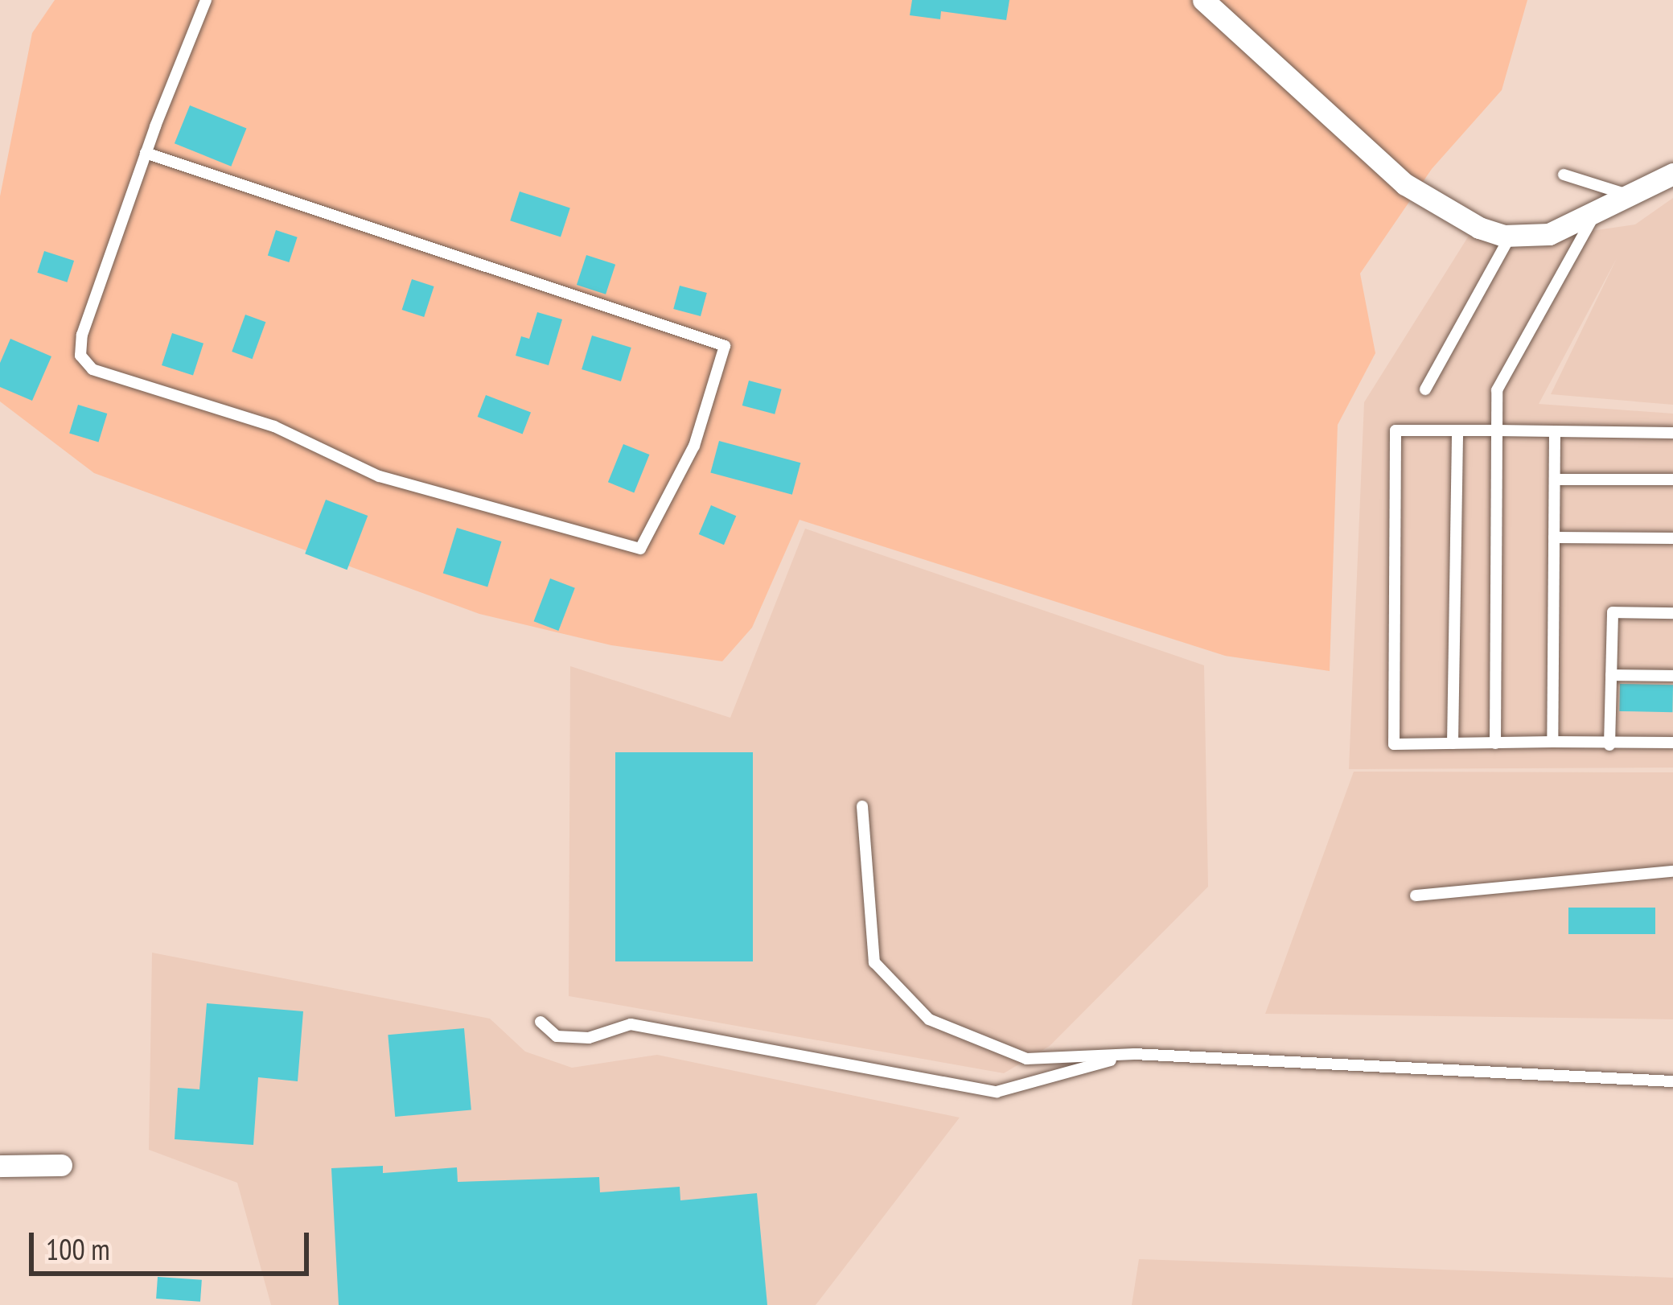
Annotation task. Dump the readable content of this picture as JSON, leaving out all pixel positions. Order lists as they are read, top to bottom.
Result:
{
  "scale_bar": "100 m"
}
